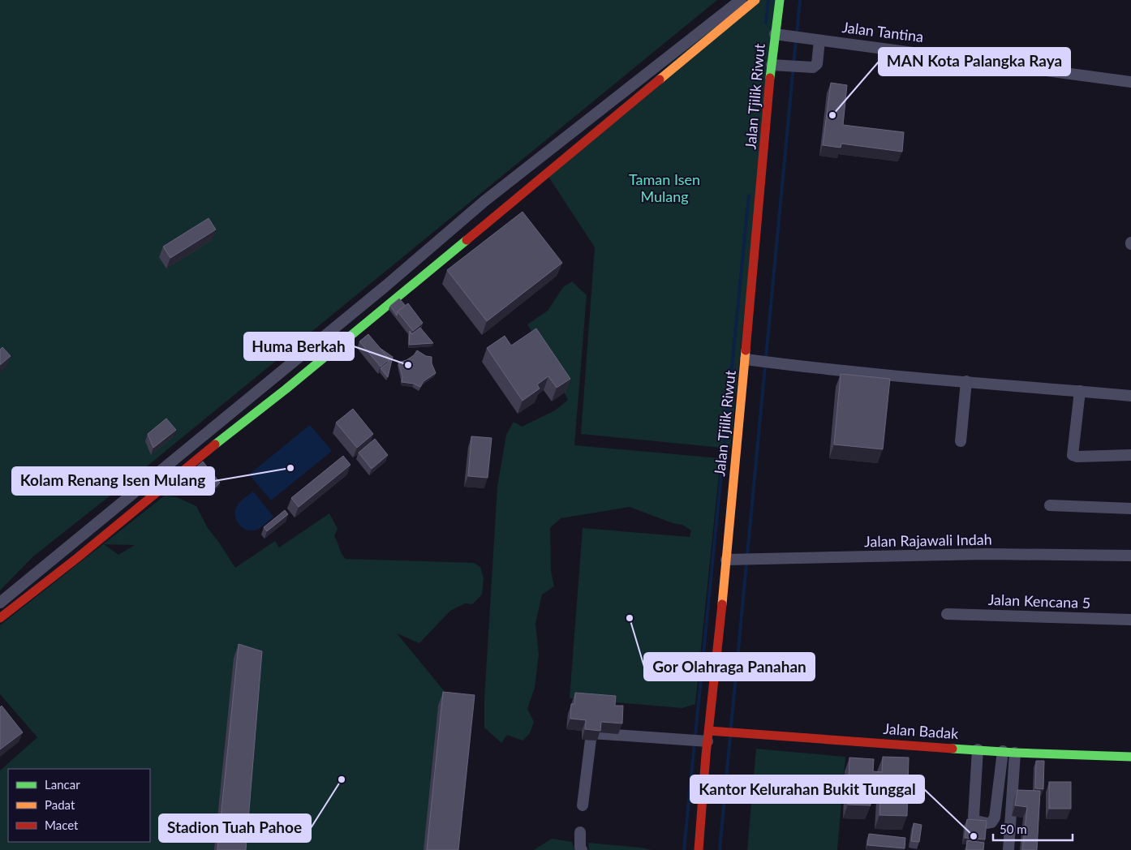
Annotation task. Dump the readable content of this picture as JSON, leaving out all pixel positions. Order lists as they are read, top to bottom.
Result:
{
  "streets": {
    "main road": ["Jalan Tjilik Riwut", "Jalan Badak"],
    "street": ["Jalan Tantina", "Jalan Rajawali Indah", "Jalan Kencana 5"]
  },
  "crossings": [
    ["Jalan Tantina", "Jalan Tjilik Riwut"],
    ["Jalan Tjilik Riwut", "Jalan Rajawali Indah"],
    ["Jalan Tjilik Riwut", "Jalan Badak"]
  ],
  "parks": ["Taman Isen Mulang"],
  "places": [
    "MAN Kota Palangka Raya",
    "Huma Berkah",
    "Kolam Renang Isen Mulang",
    "Gor Olahraga Panahan",
    "Stadion Tuah Pahoe",
    "Kantor Kelurahan Bukit Tunggal"
  ],
  "legend": ["Lancar", "Padat", "Macet"],
  "scale_bar": "50 m"
}
